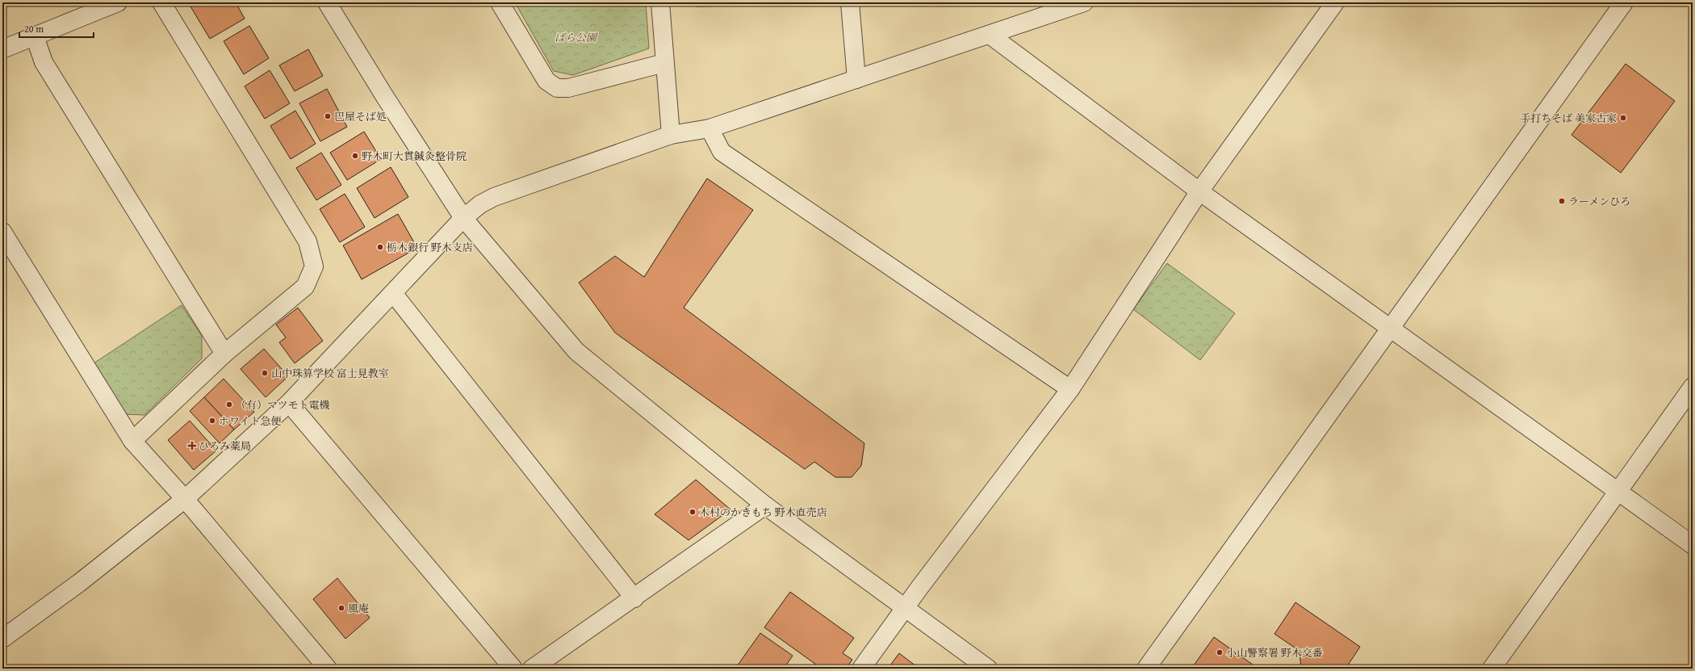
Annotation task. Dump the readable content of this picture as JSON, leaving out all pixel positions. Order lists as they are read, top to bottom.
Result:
{
  "parks": ["ばら公園"],
  "places": {
    "other": [
      "巴屋そば処",
      "手打ちそば 美家古家",
      "野木町大貫鍼灸整骨院",
      "ラーメンひろ",
      "栃木銀行 野木支店",
      "山中珠算学校 富士見教室",
      "（有）マツモト電機",
      "ホワイト急便",
      "木村のかきもち 野木直売店",
      "風庵",
      "小山警察署 野木交番"
    ],
    "health": ["ひろみ薬局"]
  },
  "scale_bar": "20 m"
}
